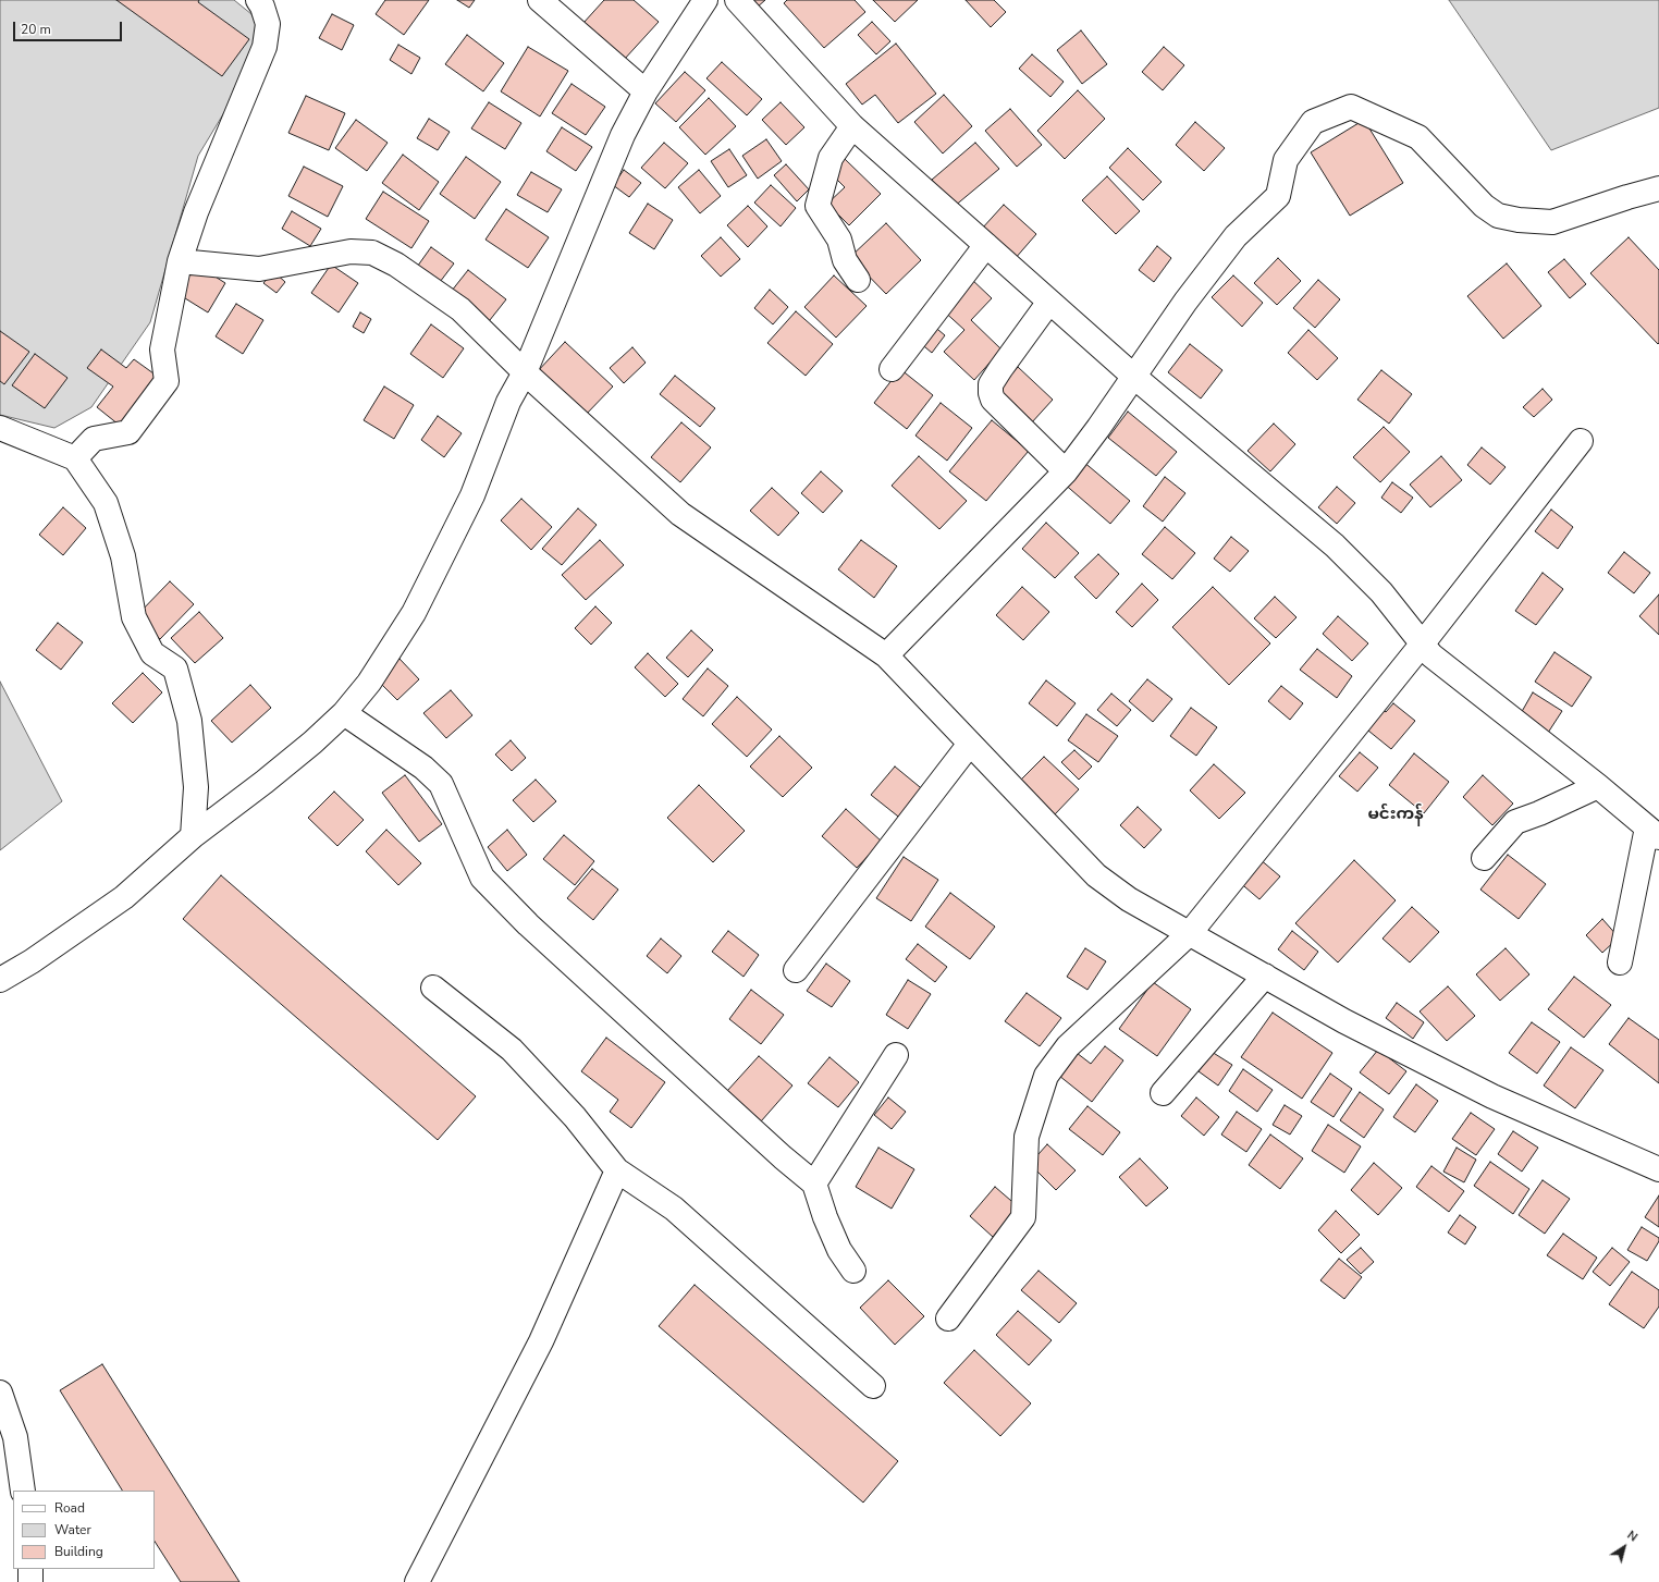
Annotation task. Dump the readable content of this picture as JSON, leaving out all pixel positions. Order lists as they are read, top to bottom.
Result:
{
  "districts": ["မင်းကန်"],
  "legend": ["Road", "Water", "Building"],
  "scale_bar": "20 m",
  "north": "top right"
}
